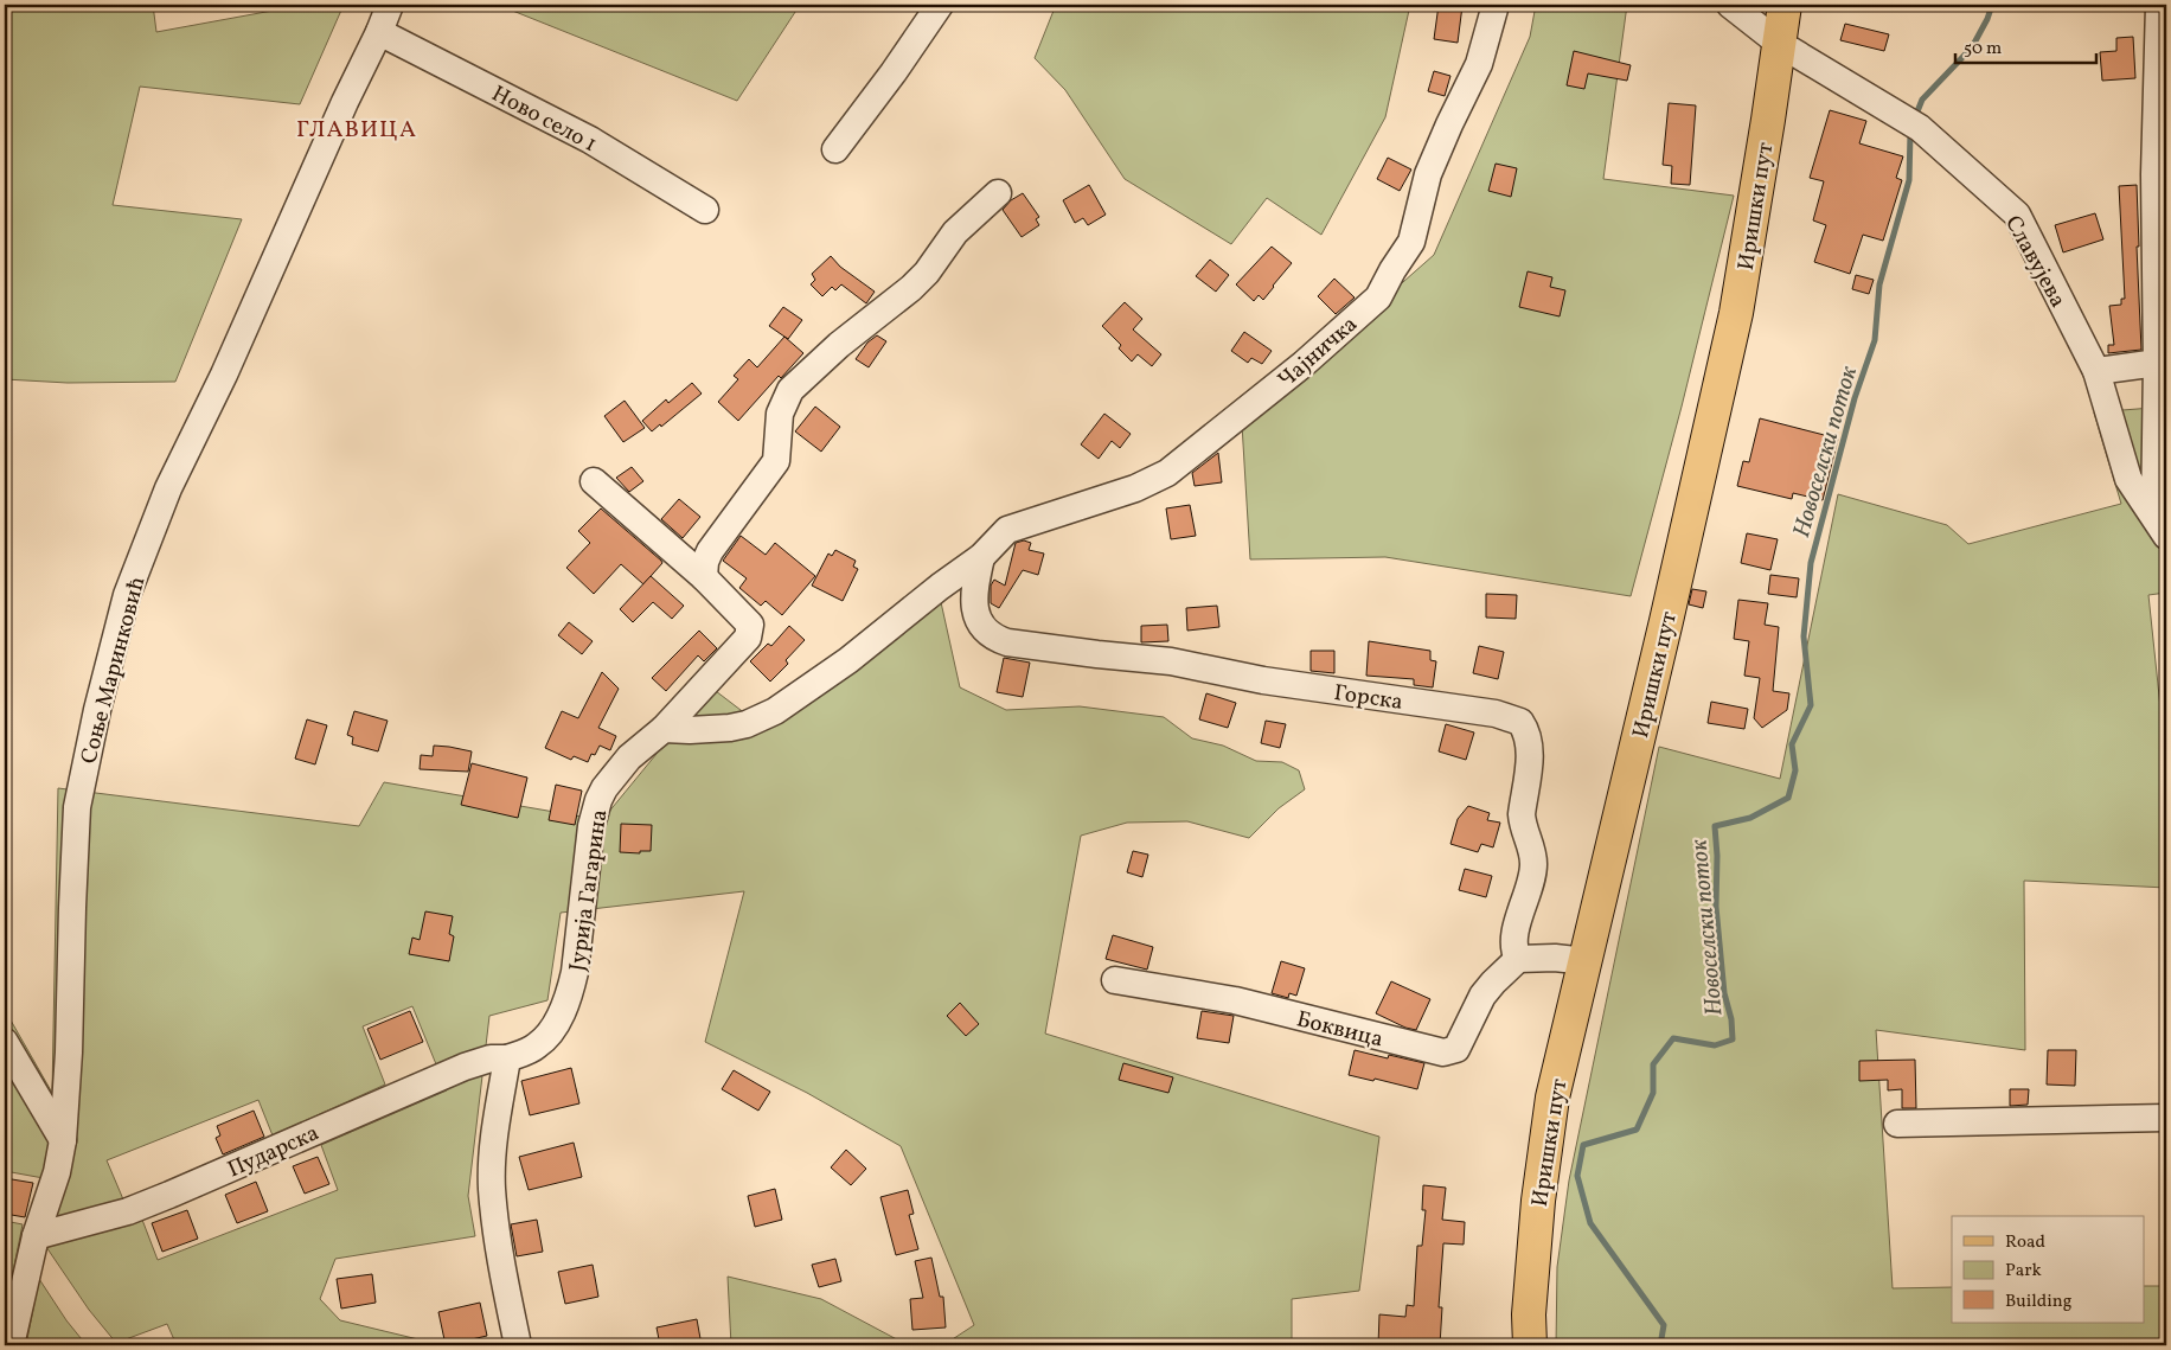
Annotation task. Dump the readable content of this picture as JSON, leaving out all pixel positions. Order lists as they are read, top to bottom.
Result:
{
  "streets": {
    "main road": ["Иришки пут"],
    "street": [
      "Ново село 1",
      "Славујева",
      "Чајничка",
      "Соње Маринковић",
      "Горска",
      "Јурија Гагарина",
      "Боквица",
      "Пударска"
    ]
  },
  "crossings": [
    ["Ново село 1", "Соње Маринковић"],
    ["Иришки пут", "Славујева"],
    ["Чајничка", "Горска"],
    ["Соње Маринковић", "Пударска"],
    ["Горска", "Боквица"],
    ["Јурија Гагарина", "Пударска"]
  ],
  "districts": ["ГЛАВИЦА"],
  "water": ["Новоселски поток"],
  "legend": ["Road", "Park", "Building"],
  "scale_bar": "50 m"
}
